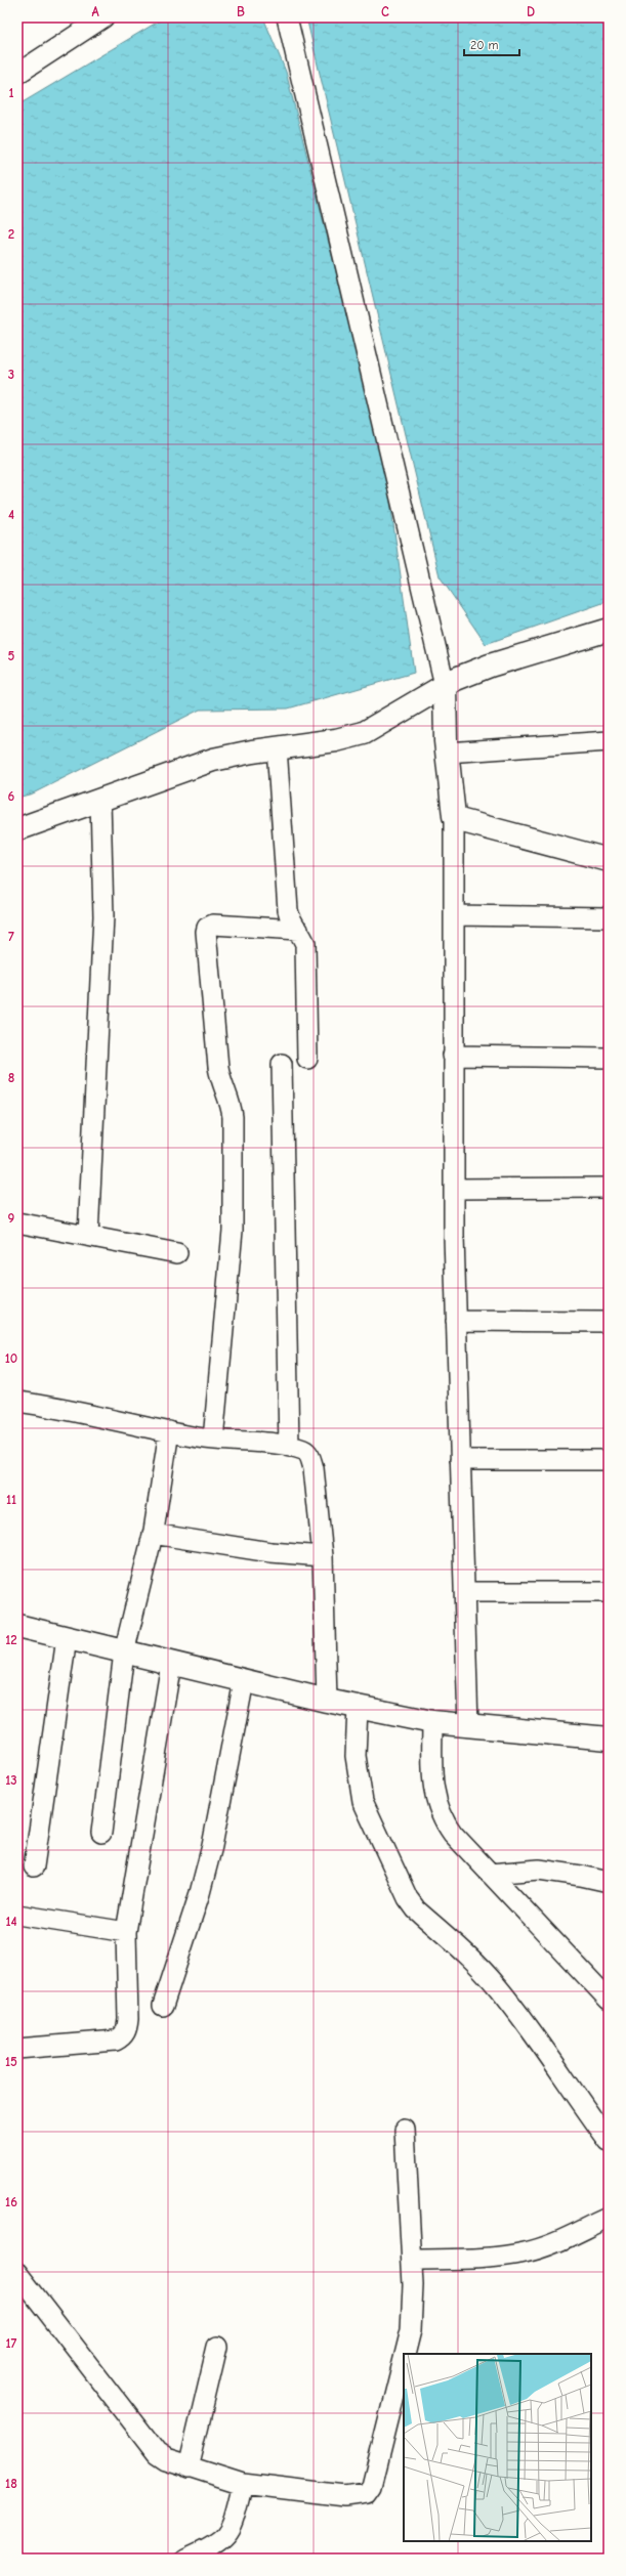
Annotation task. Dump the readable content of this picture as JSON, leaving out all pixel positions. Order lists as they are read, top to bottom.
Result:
{
  "scale_bar": "20 m",
  "grid": {
    "columns": [
      "A",
      "B",
      "C",
      "D"
    ],
    "rows": [
      "1",
      "2",
      "3",
      "4",
      "5",
      "6",
      "7",
      "8",
      "9",
      "10",
      "11",
      "12",
      "13",
      "14",
      "15",
      "16",
      "17",
      "18"
    ]
  }
}
